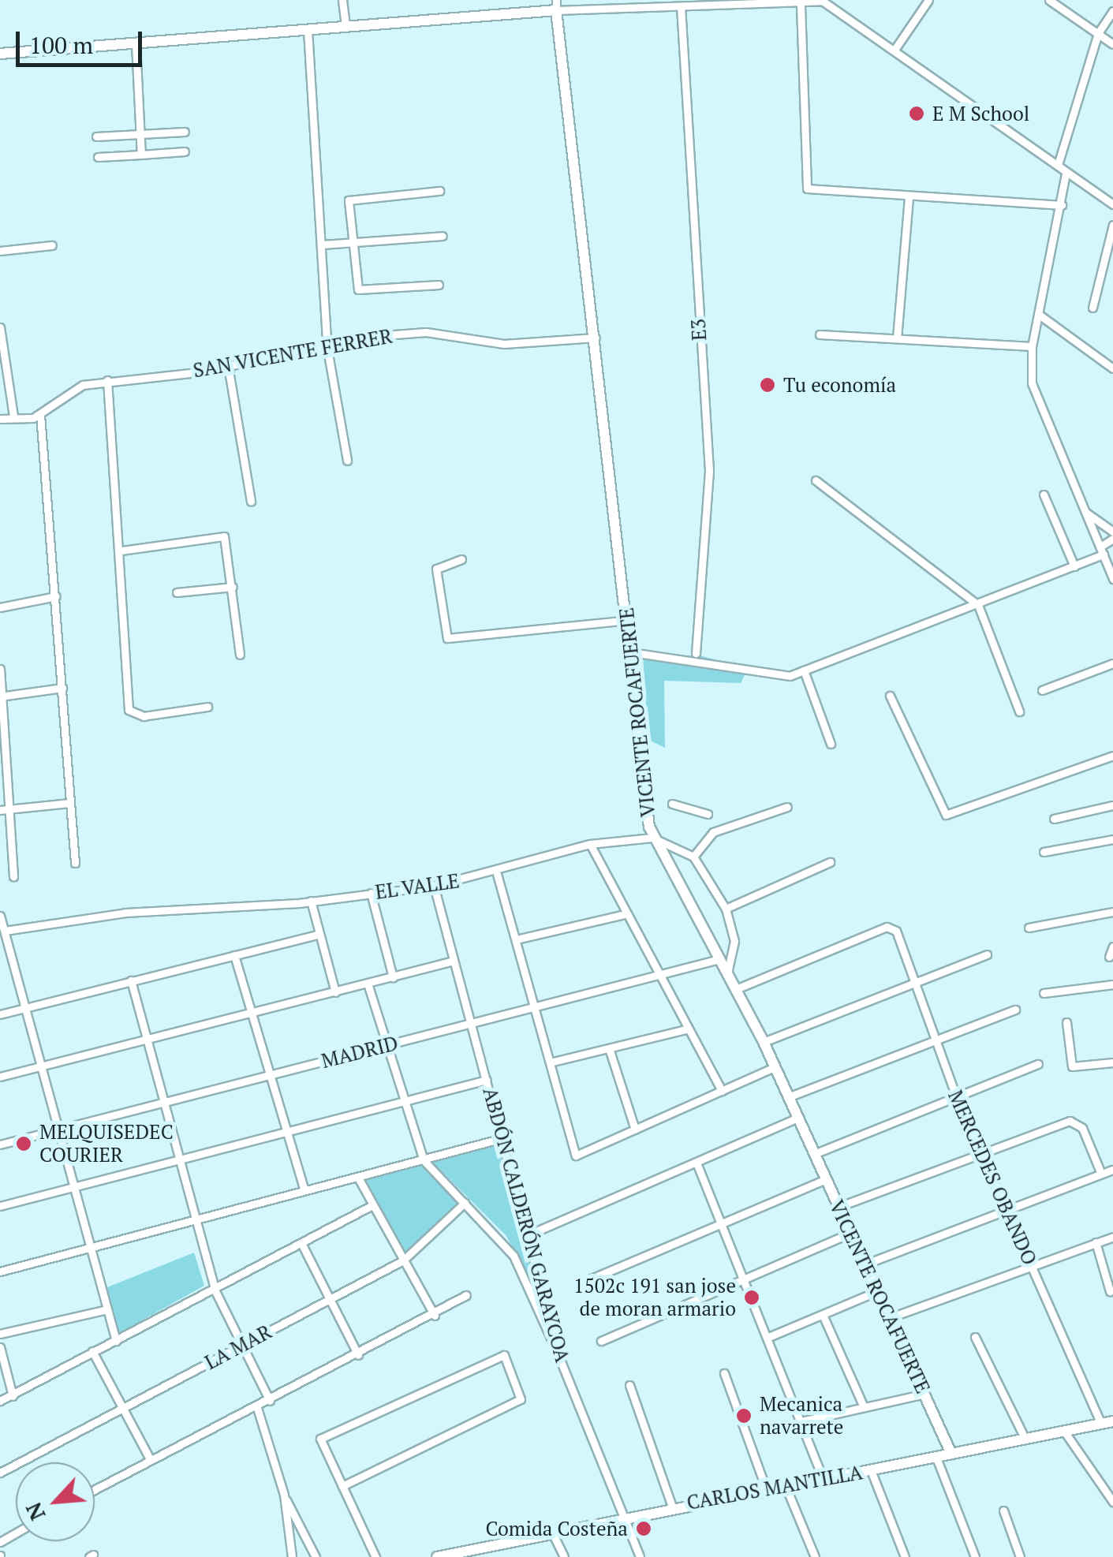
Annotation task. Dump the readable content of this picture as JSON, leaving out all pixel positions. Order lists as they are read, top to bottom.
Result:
{
  "streets": {
    "street": [
      "E3",
      "SAN VICENTE FERRER",
      "VICENTE ROCAFUERTE",
      "EL VALLE",
      "MADRID",
      "MERCEDES OBANDO",
      "ABDÓN CALDERÓN GARAYCOA",
      "LA MAR",
      "CARLOS MANTILLA"
    ]
  },
  "crossings": [
    ["SAN VICENTE FERRER", "VICENTE ROCAFUERTE"],
    ["VICENTE ROCAFUERTE", "EL VALLE"],
    ["VICENTE ROCAFUERTE", "MADRID"],
    ["VICENTE ROCAFUERTE", "MERCEDES OBANDO"],
    ["VICENTE ROCAFUERTE", "CARLOS MANTILLA"],
    ["EL VALLE", "ABDÓN CALDERÓN GARAYCOA"],
    ["MADRID", "ABDÓN CALDERÓN GARAYCOA"],
    ["MERCEDES OBANDO", "CARLOS MANTILLA"],
    ["ABDÓN CALDERÓN GARAYCOA", "CARLOS MANTILLA"]
  ],
  "places": [
    "E M School",
    "Tu economía",
    "MELQUISEDEC COURIER",
    "1502c 191 san jose de moran armario",
    "Mecanica navarrete",
    "Comida Costeña"
  ],
  "scale_bar": "100 m",
  "north": "bottom left"
}
